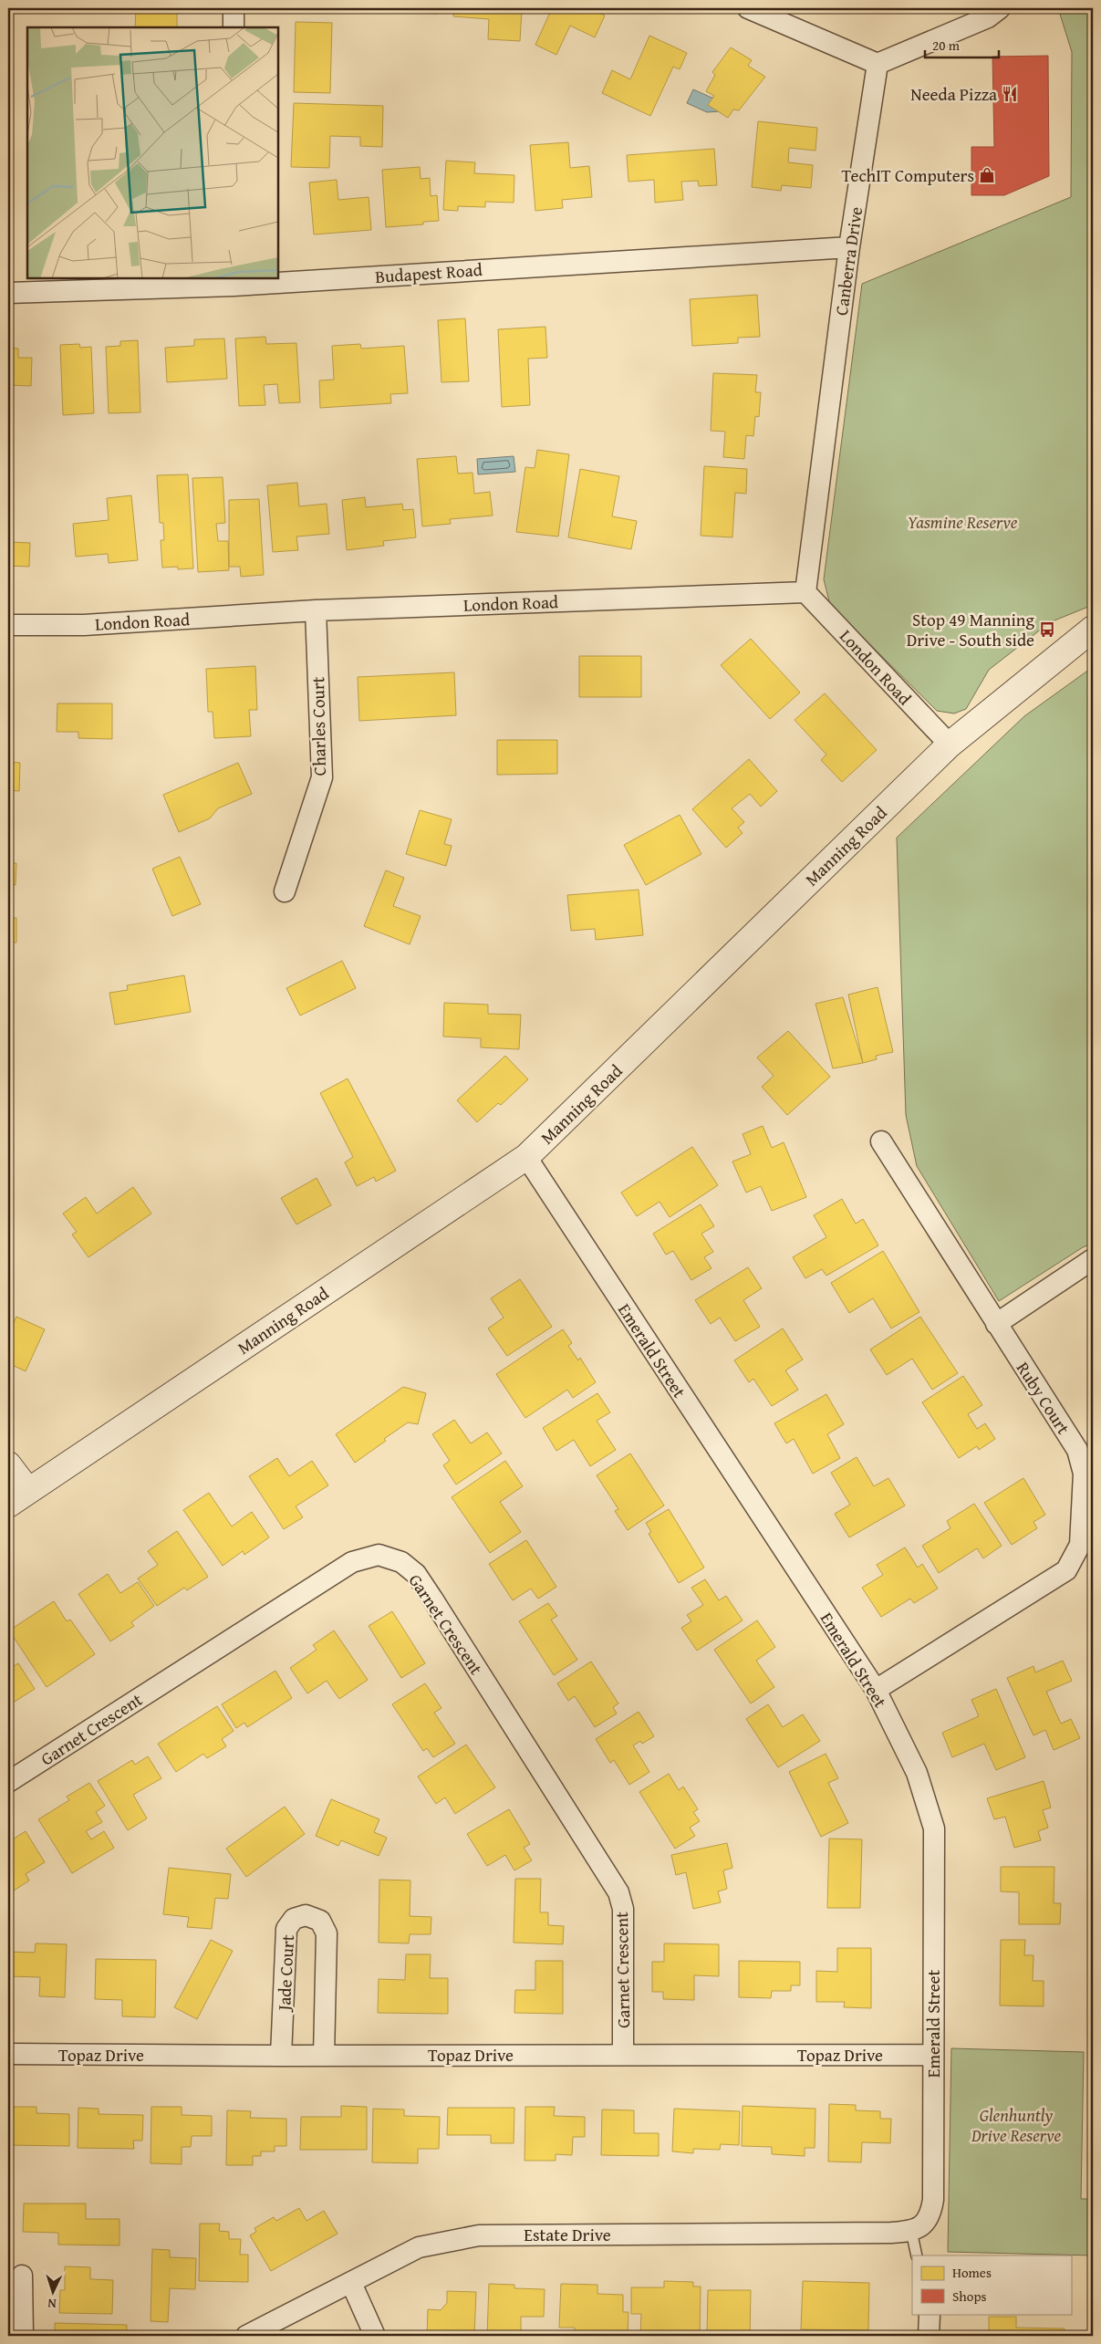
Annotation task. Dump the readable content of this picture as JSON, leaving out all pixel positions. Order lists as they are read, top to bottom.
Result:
{
  "streets": {
    "street": [
      "Canberra Drive",
      "Budapest Road",
      "London Road",
      "Charles Court",
      "Manning Road",
      "Emerald Street",
      "Ruby Court",
      "Garnet Crescent",
      "Jade Court",
      "Topaz Drive",
      "Estate Drive"
    ]
  },
  "crossings": [
    ["Canberra Drive", "Budapest Road"],
    ["Canberra Drive", "London Road"],
    ["London Road", "Charles Court"],
    ["London Road", "Manning Road"],
    ["Manning Road", "Emerald Street"],
    ["Emerald Street", "Ruby Court"],
    ["Emerald Street", "Topaz Drive"],
    ["Emerald Street", "Estate Drive"],
    ["Garnet Crescent", "Topaz Drive"],
    ["Jade Court", "Topaz Drive"]
  ],
  "parks": ["Yasmine Reserve", "Glenhuntly Drive Reserve"],
  "places": {
    "restaurant": ["Needa Pizza"],
    "shop": ["TechIT Computers"],
    "bus stop": ["Stop 49 Manning Drive - South side"]
  },
  "legend": ["Homes", "Shops"],
  "scale_bar": "20 m",
  "north": "bottom"
}
